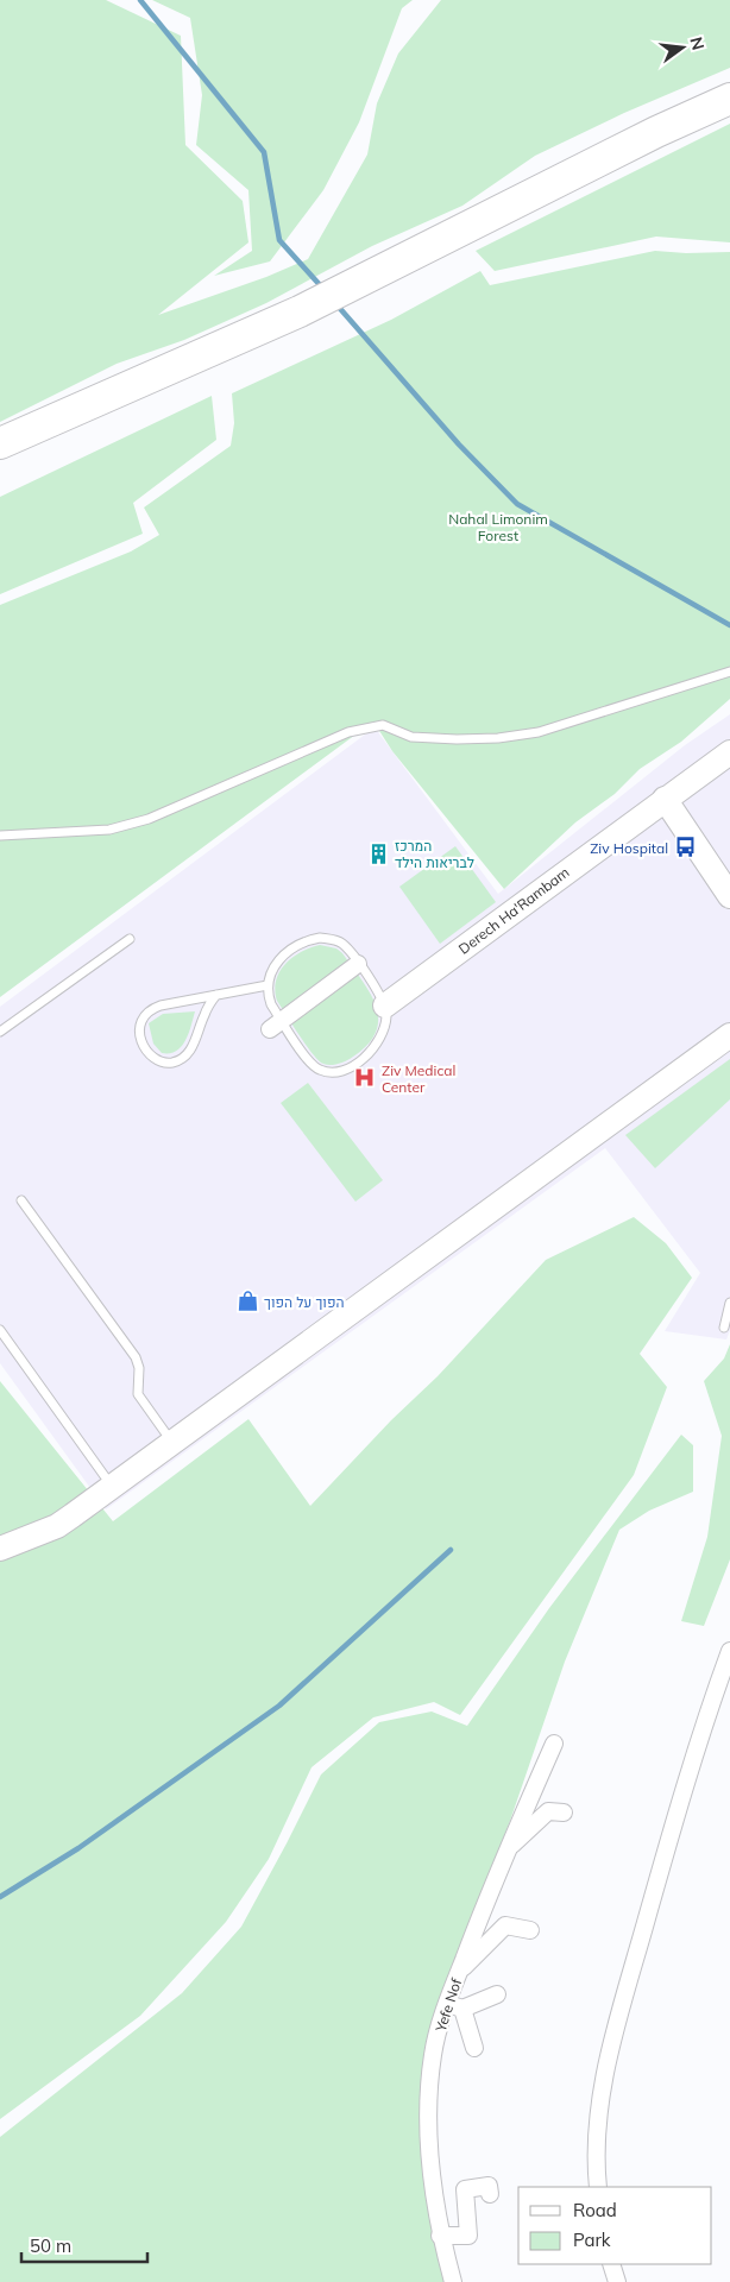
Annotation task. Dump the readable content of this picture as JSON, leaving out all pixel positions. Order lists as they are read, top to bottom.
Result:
{
  "streets": {
    "street": ["Derech Ha'Rambam", "Yefe Nof"]
  },
  "parks": ["Nahal Limonim Forest"],
  "places": {
    "bus stop": ["Ziv Hospital"],
    "building": ["המרכז לבריאות הילד"],
    "hospital": ["Ziv Medical Center"],
    "shop": ["הפוך על הפוך"]
  },
  "legend": ["Road", "Park"],
  "scale_bar": "50 m",
  "north": "right"
}
